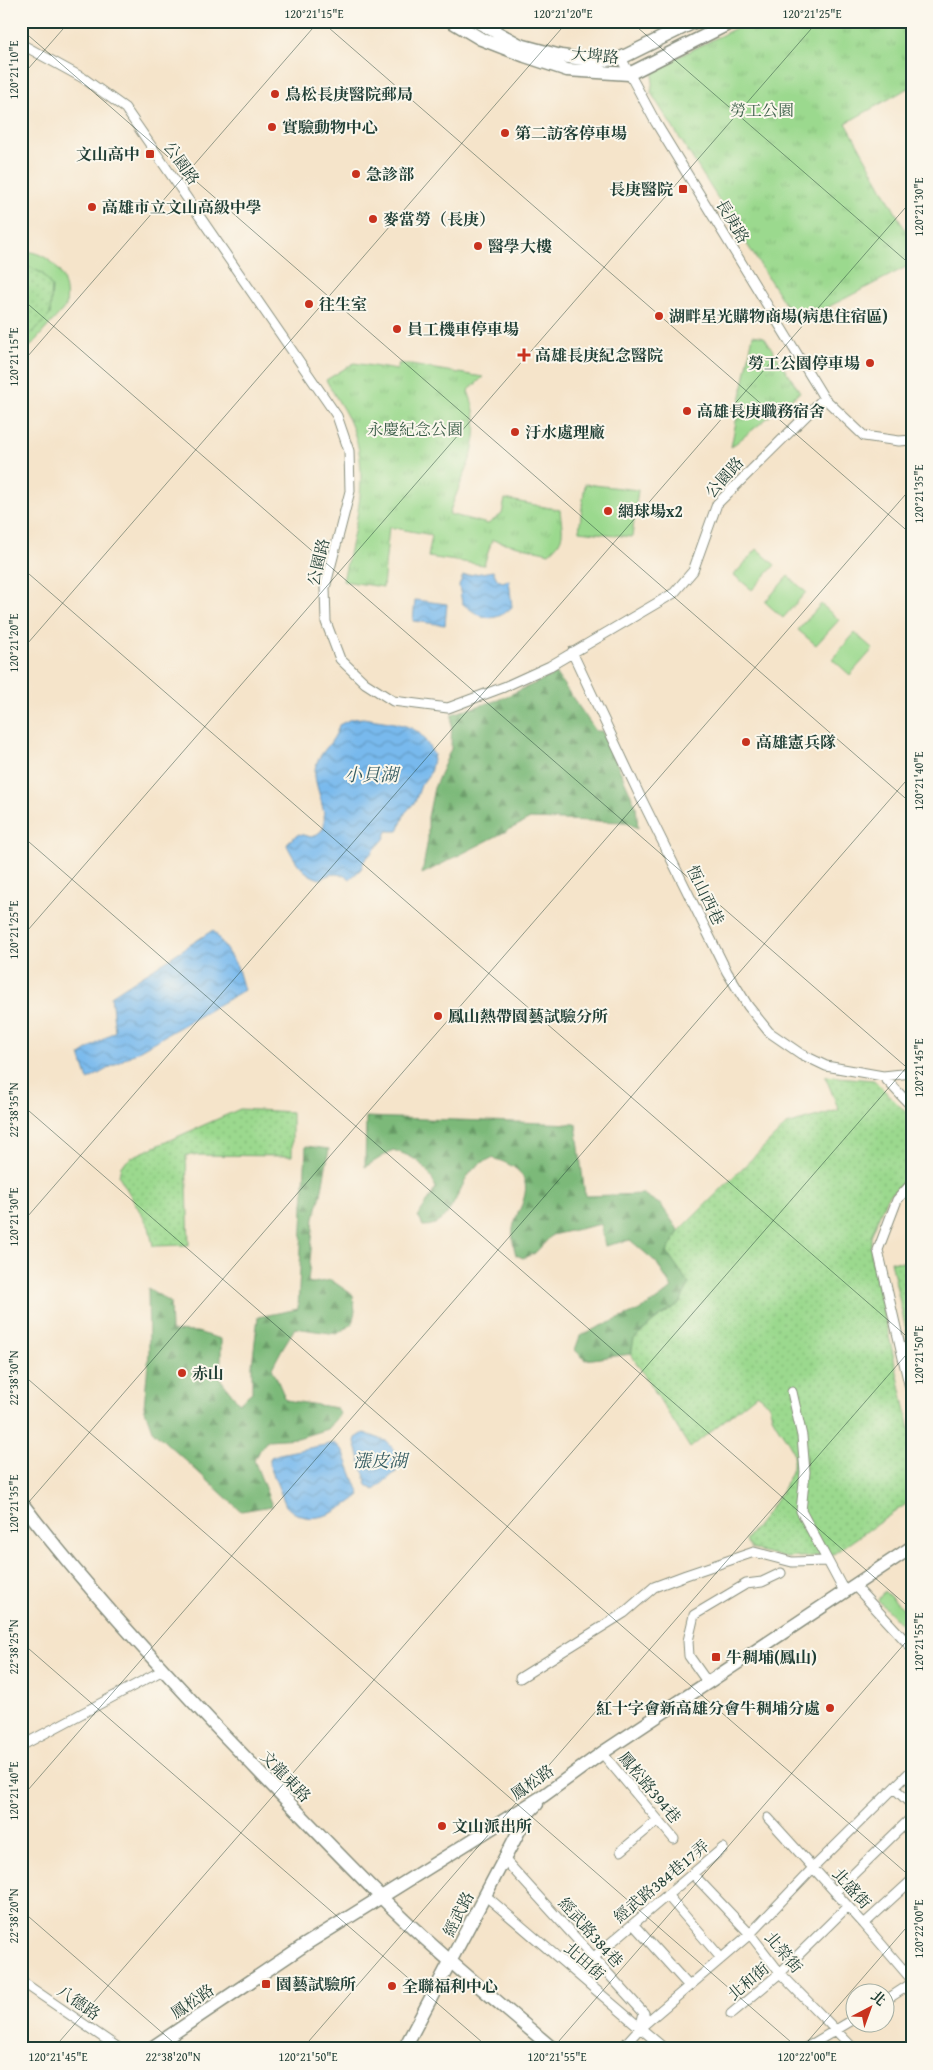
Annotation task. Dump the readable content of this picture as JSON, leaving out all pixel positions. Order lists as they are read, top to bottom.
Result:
{
  "streets": {
    "main road": [
      "大埤路",
      "文龍東路",
      "鳳松路",
      "經武路"
    ],
    "street": [
      "公園路",
      "長庚路",
      "恆山西巷",
      "鳳松路394巷",
      "經武路384巷17弄",
      "北盛街",
      "經武路384巷",
      "北榮街",
      "北田街",
      "北和街",
      "八德路"
    ]
  },
  "crossings": [
    ["大埤路", "長庚路"],
    ["公園路", "長庚路"],
    ["公園路", "恆山西巷"],
    ["文龍東路", "鳳松路"],
    ["文龍東路", "經武路"],
    ["鳳松路", "鳳松路394巷"],
    ["鳳松路", "經武路"],
    ["經武路384巷17弄", "經武路384巷"],
    ["經武路384巷17弄", "北榮街"],
    ["北盛街", "北和街"],
    ["經武路", "經武路384巷"],
    ["經武路", "北田街"],
    ["經武路384巷", "北田街"],
    ["北榮街", "北和街"]
  ],
  "water": ["小貝湖", "漲皮湖"],
  "parks": ["勞工公園", "永慶紀念公園"],
  "places": {
    "other": [
      "鳥松長庚醫院郵局",
      "實驗動物中心",
      "第二訪客停車場",
      "急診部",
      "高雄市立文山高級中學",
      "麥當勞（長庚）",
      "醫學大樓",
      "往生室",
      "湖畔星光購物商場(病患住宿區)",
      "員工機車停車場",
      "勞工公園停車場",
      "高雄長庚職務宿舍",
      "汙水處理廠",
      "網球場x2",
      "高雄憲兵隊",
      "鳳山熱帶園藝試驗分所",
      "赤山",
      "紅十字會新高雄分會牛稠埔分處",
      "文山派出所",
      "全聯福利中心"
    ],
    "transit": [
      "文山高中",
      "長庚醫院",
      "牛稠埔(鳳山)",
      "園藝試驗所"
    ],
    "health": ["高雄長庚紀念醫院"]
  },
  "north": "top right",
  "coordinates": [
    "120°21'15\"E",
    "120°21'20\"E",
    "120°21'25\"E",
    "120°21'10\"E",
    "120°21'30\"E",
    "120°21'35\"E",
    "120°21'40\"E",
    "120°21'45\"E",
    "22°38'35\"N",
    "120°21'50\"E",
    "22°38'30\"N",
    "120°21'55\"E",
    "22°38'25\"N",
    "22°38'20\"N",
    "120°22'00\"E"
  ]
}
